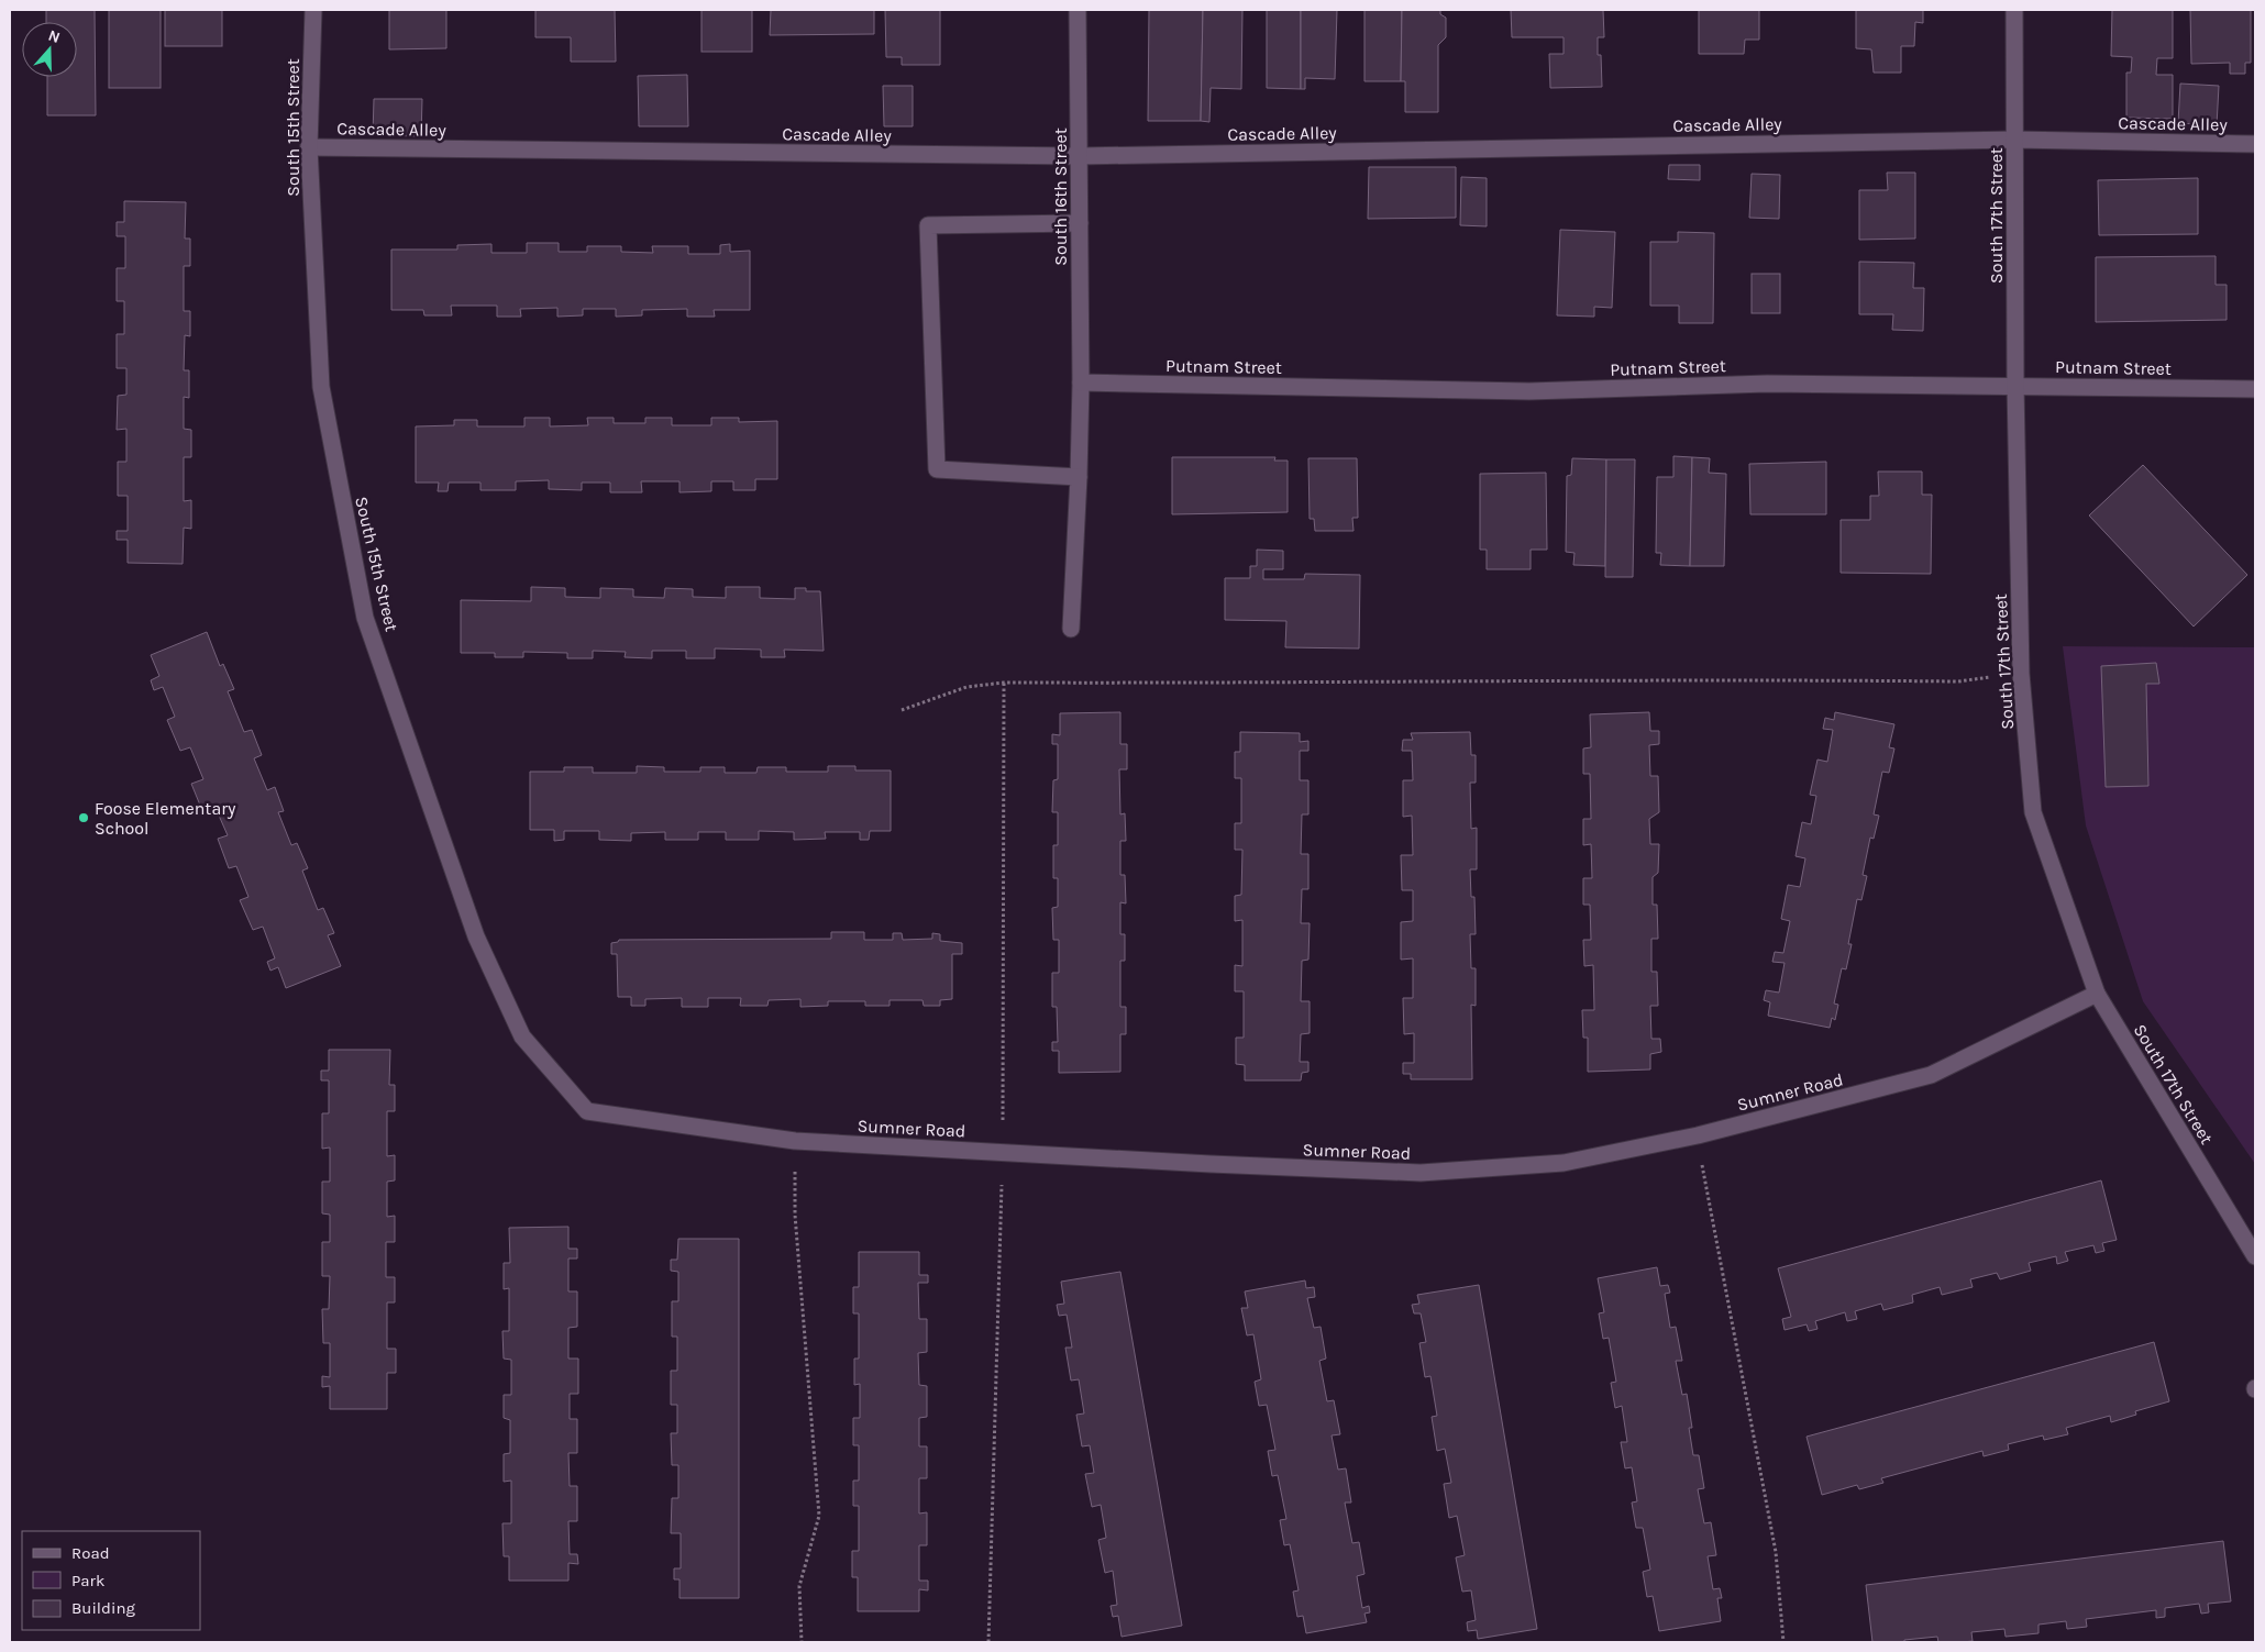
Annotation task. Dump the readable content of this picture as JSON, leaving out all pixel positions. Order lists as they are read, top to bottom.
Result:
{
  "streets": {
    "street": [
      "Cascade Alley",
      "South 15th Street",
      "South 16th Street",
      "South 17th Street",
      "Putnam Street",
      "Sumner Road"
    ]
  },
  "crossings": [
    ["Cascade Alley", "South 15th Street"],
    ["Cascade Alley", "South 16th Street"],
    ["Cascade Alley", "South 17th Street"],
    ["South 15th Street", "Sumner Road"],
    ["South 16th Street", "Putnam Street"],
    ["South 17th Street", "Putnam Street"],
    ["South 17th Street", "Sumner Road"]
  ],
  "places": ["Foose Elementary School"],
  "legend": ["Road", "Park", "Building"],
  "north": "top"
}
